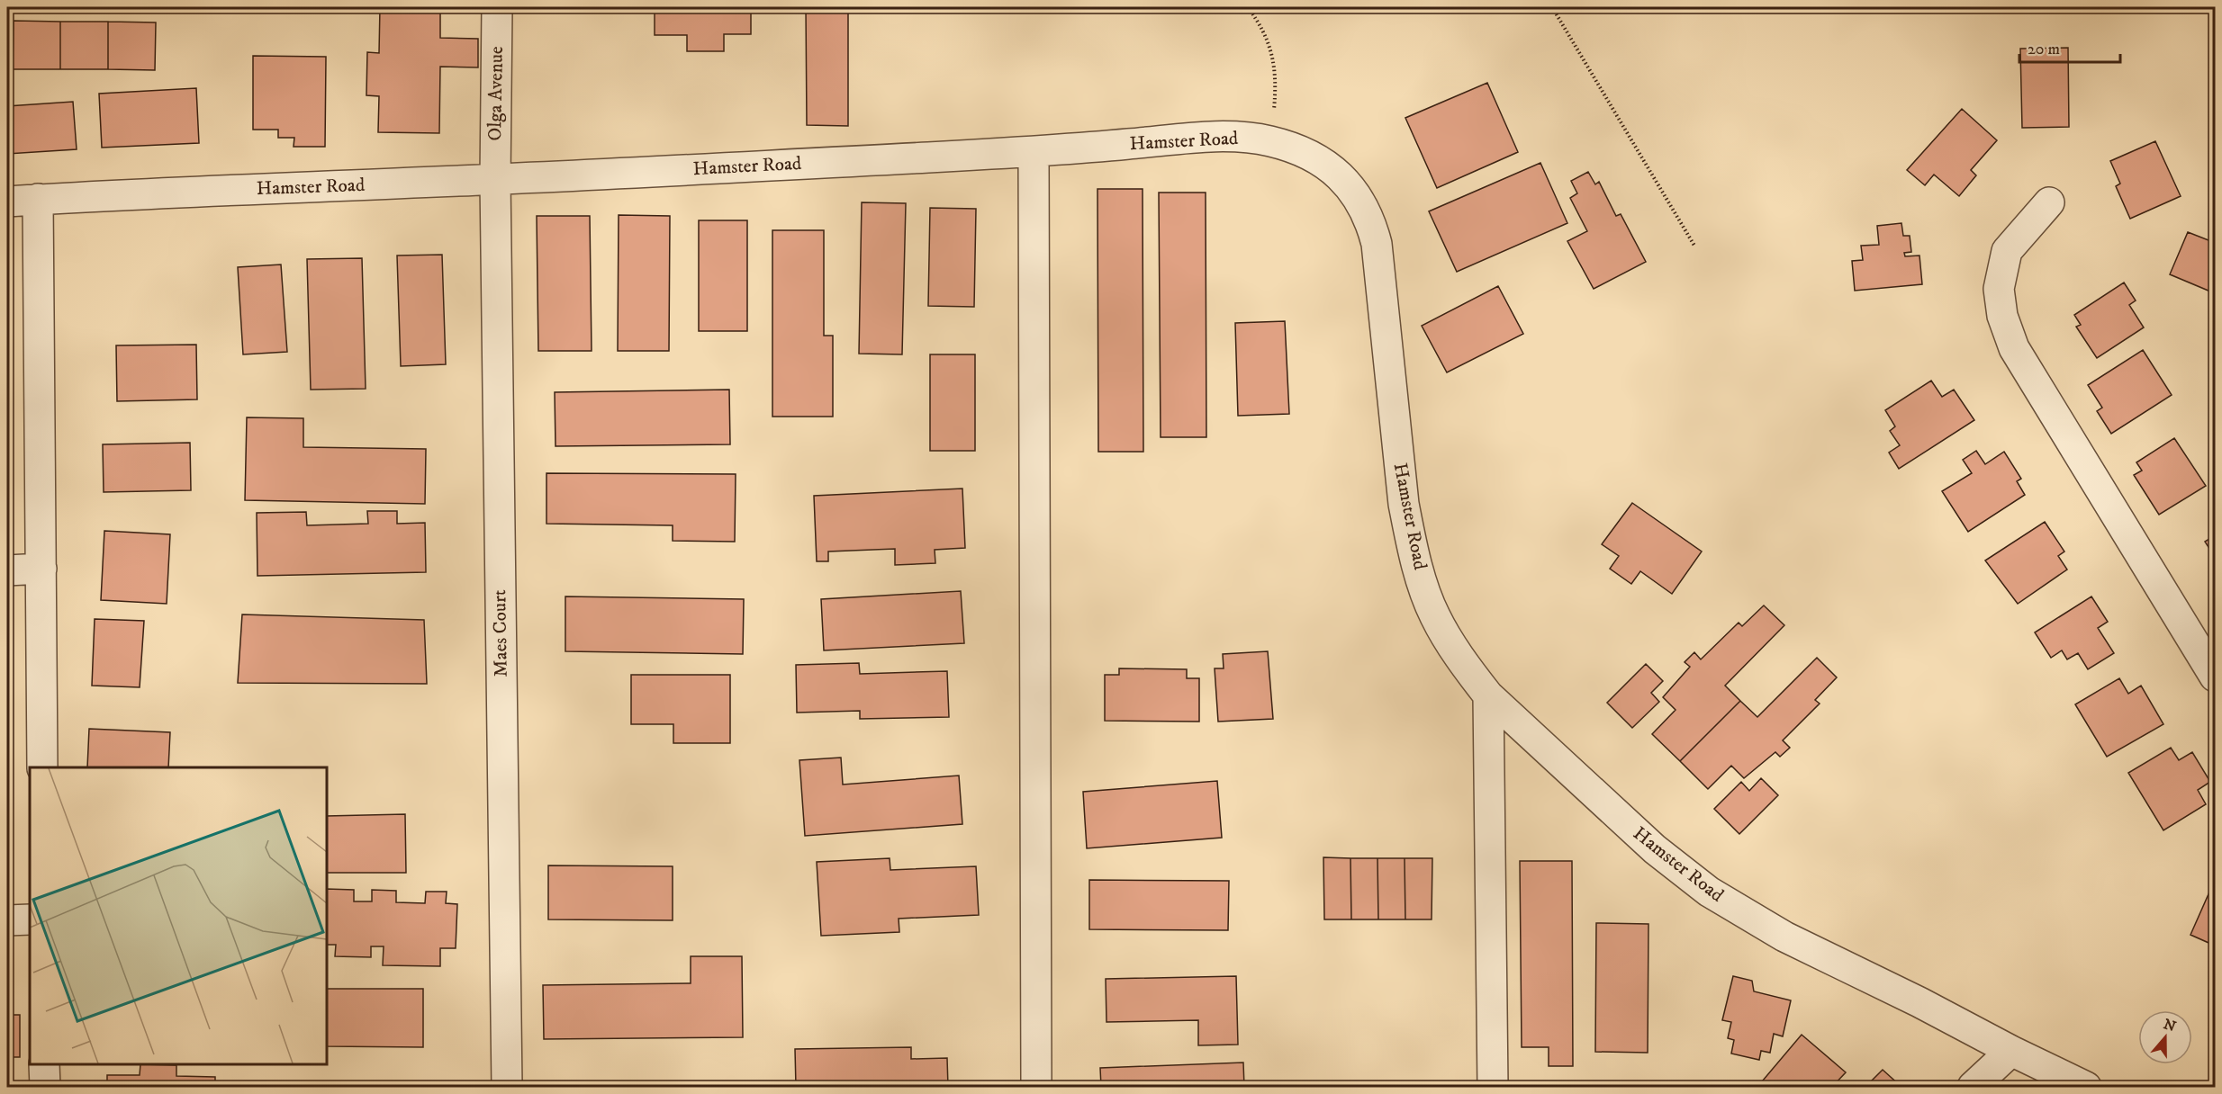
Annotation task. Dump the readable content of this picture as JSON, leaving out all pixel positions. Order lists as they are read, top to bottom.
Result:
{
  "streets": {
    "street": ["Olga Avenue", "Hamster Road", "Maes Court"]
  },
  "crossings": [
    ["Olga Avenue", "Hamster Road"],
    ["Olga Avenue", "Maes Court"],
    ["Hamster Road", "Maes Court"]
  ],
  "scale_bar": "20 m",
  "north": "top"
}
